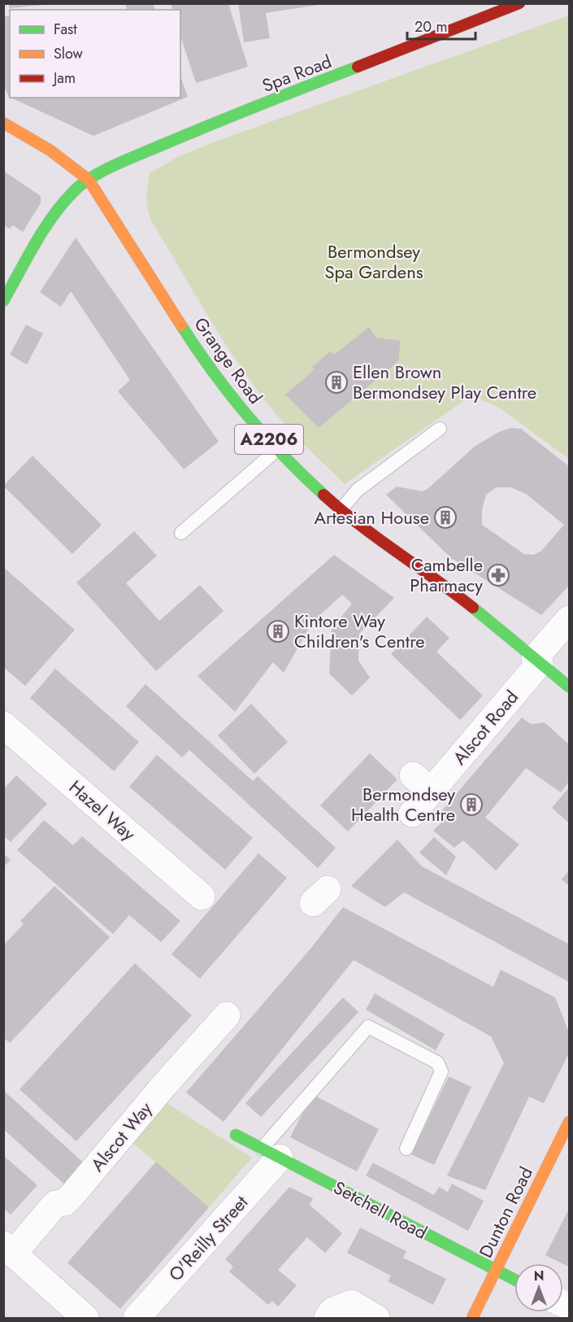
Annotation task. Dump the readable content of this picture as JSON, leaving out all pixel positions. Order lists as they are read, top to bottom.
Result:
{
  "streets": {
    "main road": [
      "Spa Road",
      "Grange Road",
      "A2206",
      "Setchell Road",
      "Dunton Road"
    ],
    "street": [
      "Alscot Road",
      "Hazel Way",
      "Alscot Way",
      "O'Reilly Street"
    ]
  },
  "crossings": [
    ["Spa Road", "Grange Road"],
    ["Grange Road", "Alscot Road"],
    ["Setchell Road", "Dunton Road"],
    ["Setchell Road", "O'Reilly Street"]
  ],
  "parks": ["Bermondsey Spa Gardens"],
  "places": {
    "building": [
      "Ellen Brown Bermondsey Play Centre",
      "Artesian House",
      "Kintore Way Children's Centre",
      "Bermondsey Health Centre"
    ],
    "pharmacy": ["Cambelle Pharmacy"]
  },
  "legend": ["Fast", "Slow", "Jam"],
  "scale_bar": "20 m",
  "north": "top"
}
